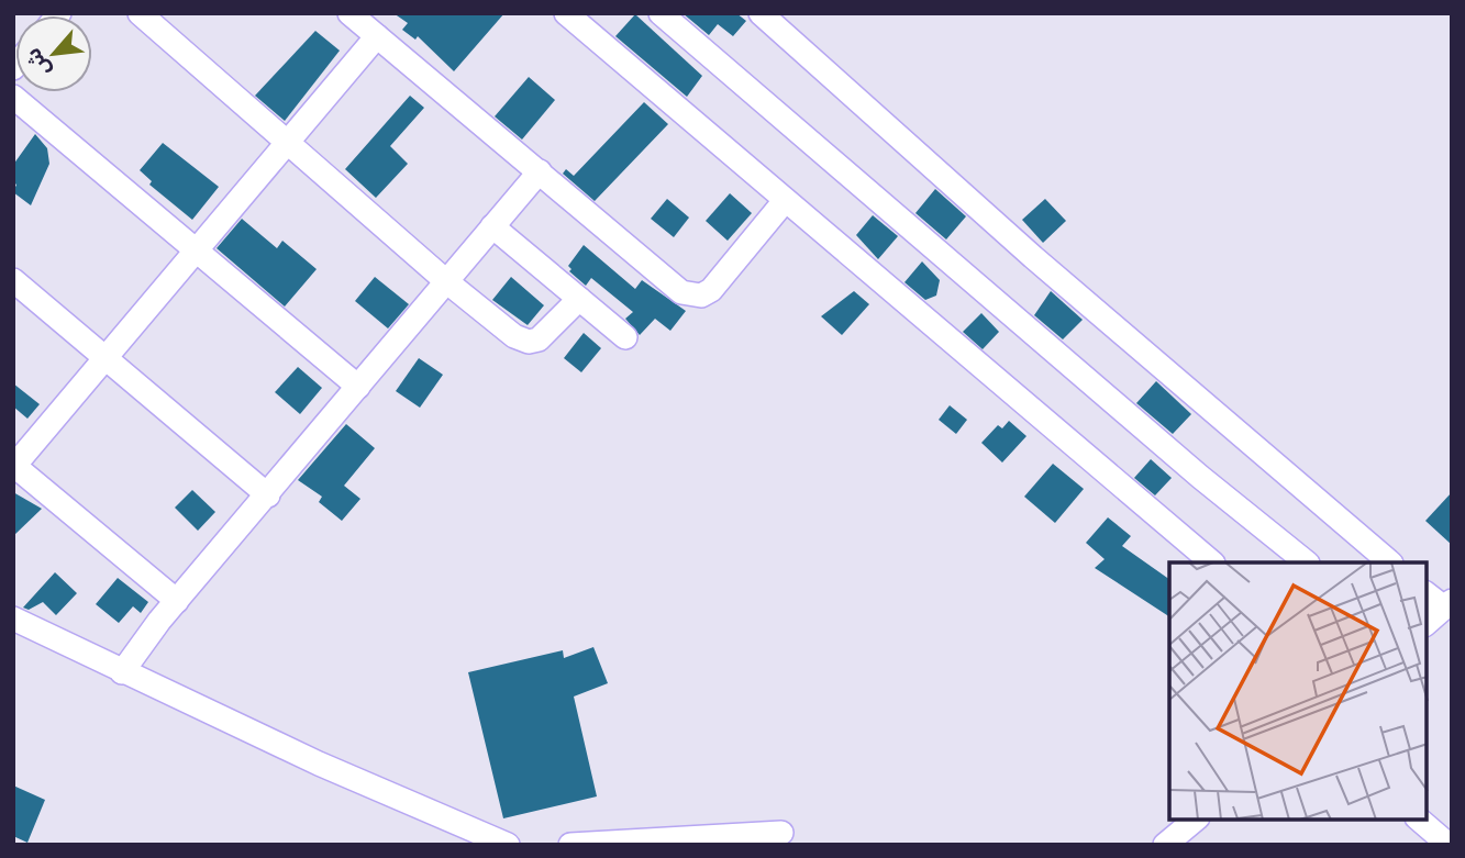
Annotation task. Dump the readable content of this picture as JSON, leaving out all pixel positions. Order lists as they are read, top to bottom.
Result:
{
  "north": "bottom left"
}
